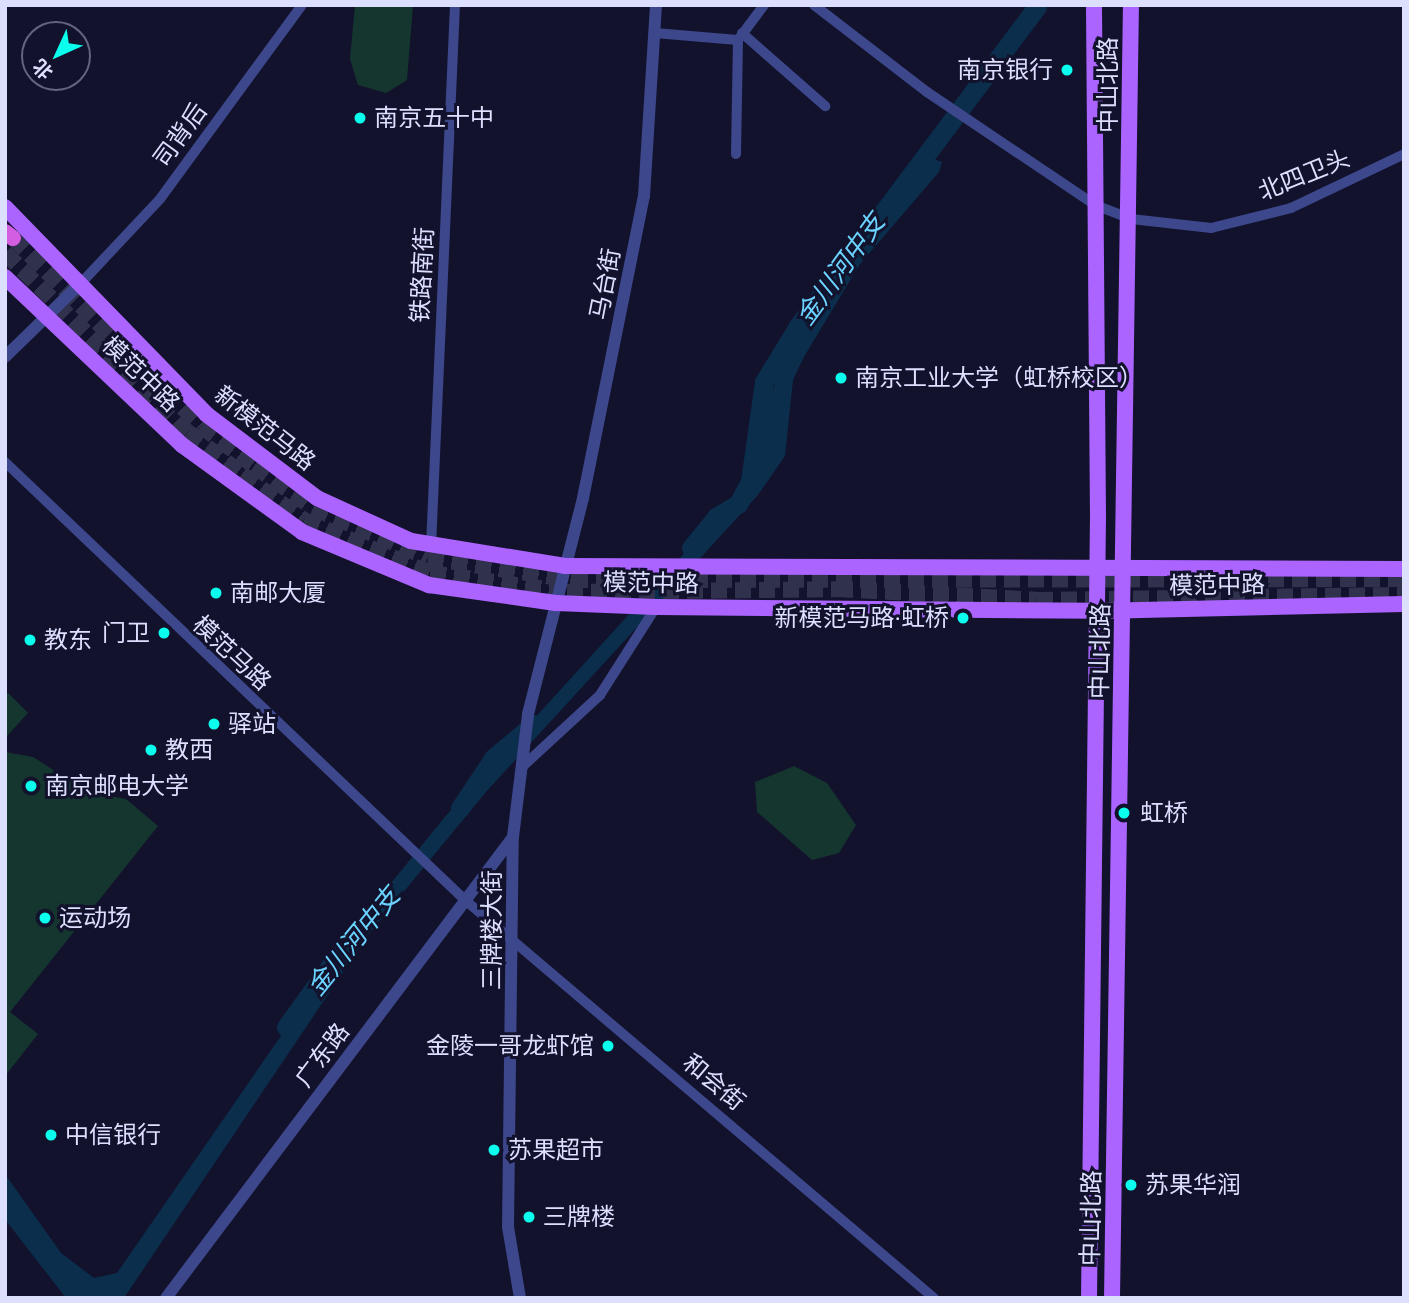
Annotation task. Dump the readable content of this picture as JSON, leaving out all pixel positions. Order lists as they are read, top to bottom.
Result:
{
  "streets": {
    "main road": ["中山北路", "模范中路", "新模范马路"],
    "street": [
      "司背后",
      "北四卫头",
      "铁路南街",
      "马台街",
      "模范马路",
      "三牌楼大街",
      "广东路",
      "和会街"
    ]
  },
  "crossings": [
    ["中山北路", "北四卫头"],
    ["中山北路", "模范中路"],
    ["司背后", "新模范马路"],
    ["铁路南街", "新模范马路"],
    ["马台街", "模范中路"],
    ["马台街", "新模范马路"],
    ["马台街", "三牌楼大街"],
    ["模范中路", "新模范马路"],
    ["模范中路", "三牌楼大街"],
    ["新模范马路", "三牌楼大街"],
    ["模范马路", "广东路"],
    ["模范马路", "和会街"],
    ["三牌楼大街", "广东路"],
    ["三牌楼大街", "和会街"],
    ["广东路", "和会街"]
  ],
  "water": ["金川河中支"],
  "places": [
    "南京银行",
    "南京五十中",
    "南京工业大学（虹桥校区）",
    "南邮大厦",
    "新模范马路·虹桥",
    "门卫",
    "教东",
    "驿站",
    "教西",
    "南京邮电大学",
    "虹桥",
    "运动场",
    "金陵一哥龙虾馆",
    "中信银行",
    "苏果超市",
    "苏果华润",
    "三牌楼"
  ],
  "north": "bottom left"
}
